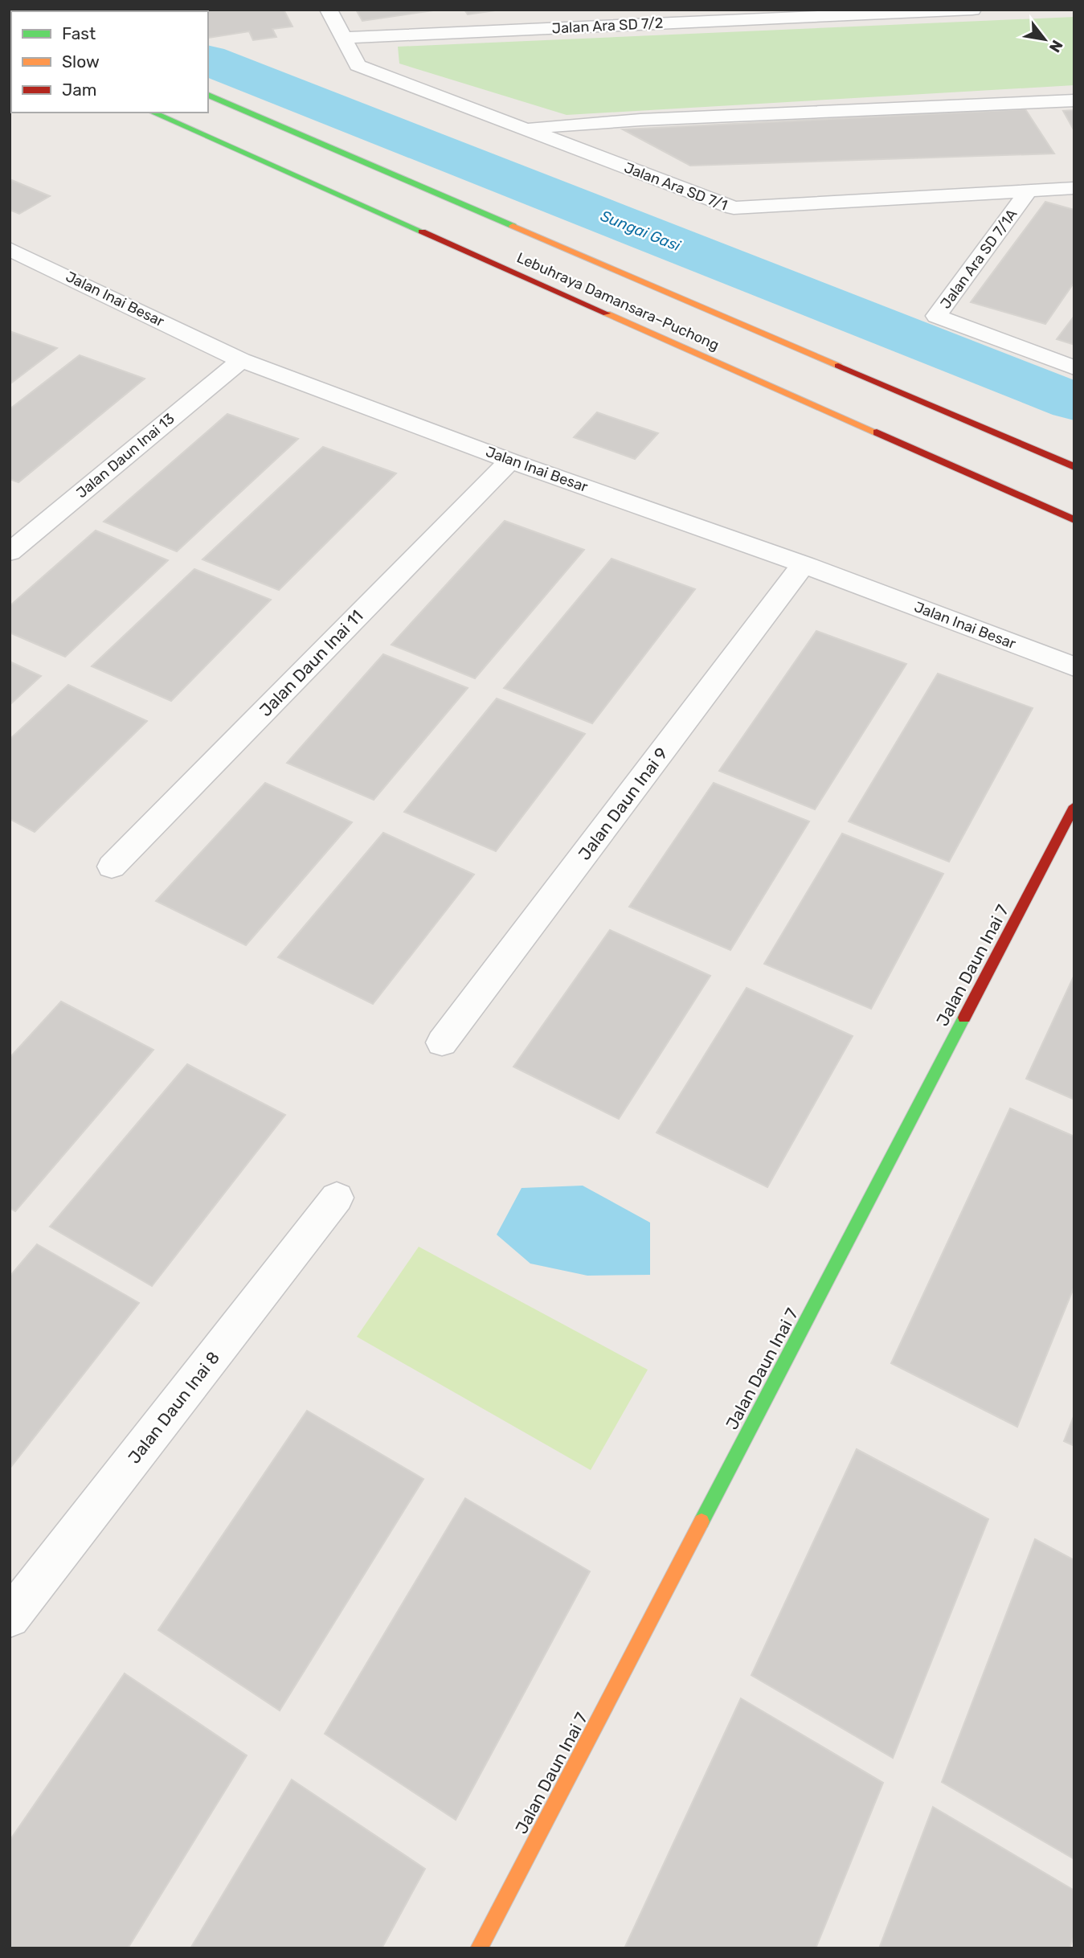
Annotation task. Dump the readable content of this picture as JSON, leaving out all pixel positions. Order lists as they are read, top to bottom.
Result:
{
  "streets": {
    "main road": ["Lebuhraya Damansara–Puchong", "Jalan Daun Inai 7"],
    "street": [
      "Jalan Ara SD 7/2",
      "Jalan Ara SD 7/1",
      "Jalan Ara SD 7/1A",
      "Jalan Inai Besar",
      "Jalan Daun Inai 13",
      "Jalan Daun Inai 11",
      "Jalan Daun Inai 9",
      "Jalan Daun Inai 8"
    ]
  },
  "crossings": [
    ["Jalan Ara SD 7/2", "Jalan Ara SD 7/1"],
    ["Jalan Ara SD 7/1", "Jalan Ara SD 7/1A"],
    ["Jalan Inai Besar", "Jalan Daun Inai 13"],
    ["Jalan Inai Besar", "Jalan Daun Inai 11"],
    ["Jalan Inai Besar", "Jalan Daun Inai 9"]
  ],
  "water": ["Sungai Gasi"],
  "legend": ["Fast", "Slow", "Jam"],
  "north": "bottom right"
}
